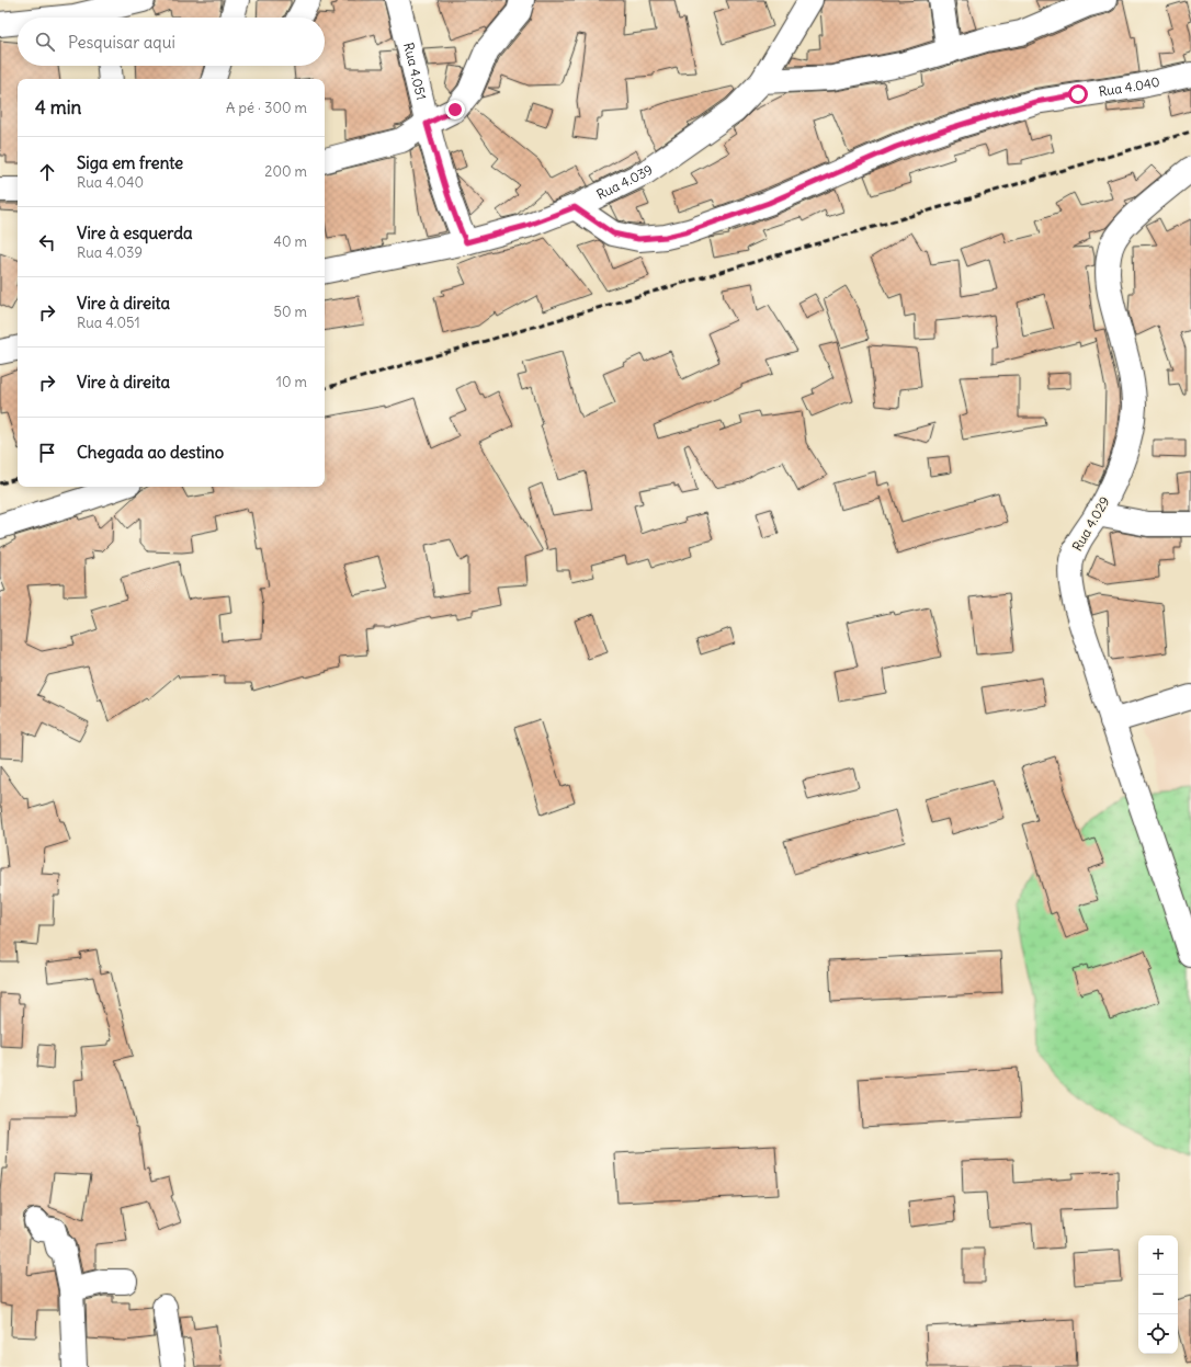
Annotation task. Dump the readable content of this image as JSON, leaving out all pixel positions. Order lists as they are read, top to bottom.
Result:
{
  "streets": {
    "street": [
      "Rua 4.051",
      "Rua 4.040",
      "Rua 4.039",
      "Rua 4.029"
    ]
  },
  "crossings": [
    ["Rua 4.051", "Rua 4.039"],
    ["Rua 4.040", "Rua 4.039"]
  ],
  "page": {
    "search": "Pesquisar aqui",
    "heading": ["4 min", "A pé · 300 m"],
    "list": [
      ["Siga em frente", "Rua 4.040", "200 m"],
      ["Vire à esquerda", "Rua 4.039", "40 m"],
      ["Vire à direita", "Rua 4.051", "50 m"],
      ["Vire à direita", "10 m"],
      "Chegada ao destino"
    ],
    "map_buttons": ["+", "−"]
  }
}
